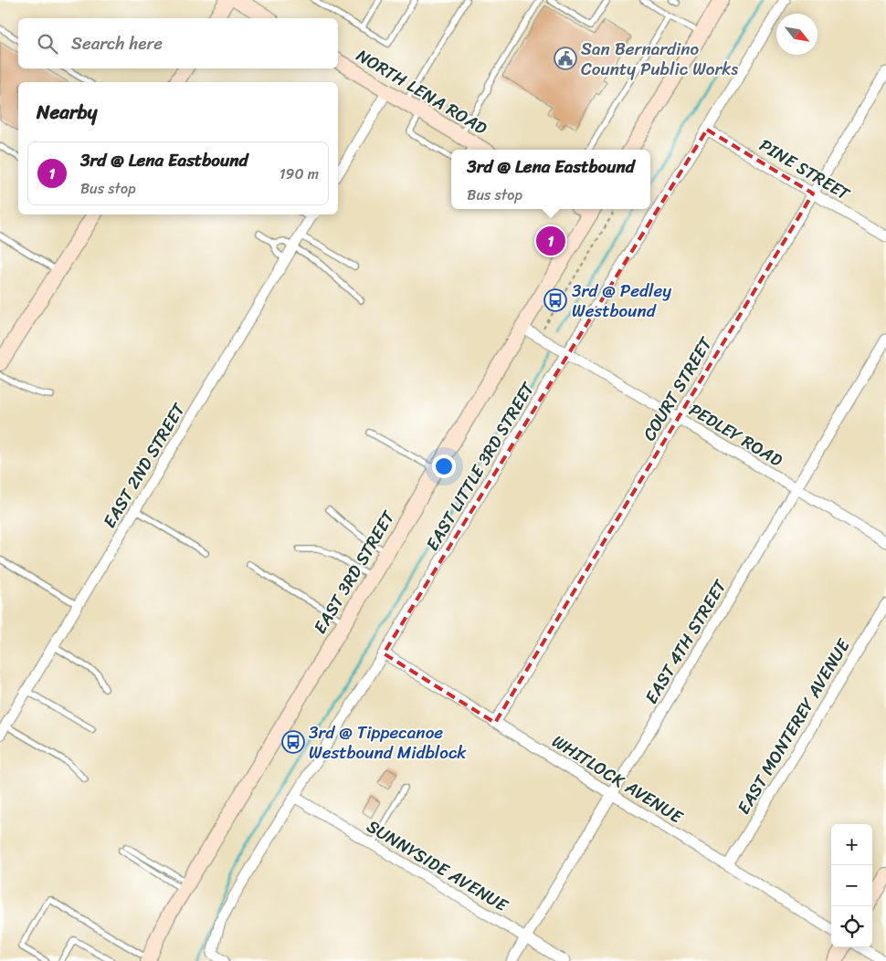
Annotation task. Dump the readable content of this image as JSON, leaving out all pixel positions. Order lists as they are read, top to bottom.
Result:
{
  "streets": {
    "main road": ["NORTH LENA ROAD", "EAST 3RD STREET"],
    "street": [
      "PINE STREET",
      "COURT STREET",
      "PEDLEY ROAD",
      "EAST 2ND STREET",
      "EAST LITTLE 3RD STREET",
      "EAST 4TH STREET",
      "EAST MONTEREY AVENUE",
      "WHITLOCK AVENUE",
      "SUNNYSIDE AVENUE"
    ]
  },
  "crossings": [
    ["PINE STREET", "COURT STREET"],
    ["PINE STREET", "EAST LITTLE 3RD STREET"],
    ["COURT STREET", "PEDLEY ROAD"],
    ["COURT STREET", "WHITLOCK AVENUE"],
    ["PEDLEY ROAD", "EAST LITTLE 3RD STREET"],
    ["PEDLEY ROAD", "EAST 3RD STREET"],
    ["PEDLEY ROAD", "EAST 4TH STREET"],
    ["EAST LITTLE 3RD STREET", "WHITLOCK AVENUE"],
    ["EAST LITTLE 3RD STREET", "SUNNYSIDE AVENUE"],
    ["EAST 4TH STREET", "WHITLOCK AVENUE"],
    ["EAST 4TH STREET", "SUNNYSIDE AVENUE"],
    ["EAST MONTEREY AVENUE", "WHITLOCK AVENUE"]
  ],
  "places": {
    "public building": ["San Bernardino County Public Works"],
    "bus stop": ["3rd @ Pedley Westbound", "3rd @ Tippecanoe Westbound Midblock"]
  },
  "north": "bottom right",
  "page": {
    "search": "Search here",
    "heading": "Nearby",
    "list": [
      {
        "mark": "1",
        "name": "3rd @ Lena Eastbound",
        "note": "Bus stop",
        "value": "190 m"
      }
    ],
    "popup": ["3rd @ Lena Eastbound", "Bus stop"],
    "pins": "1",
    "map_buttons": ["+", "−"]
  }
}
